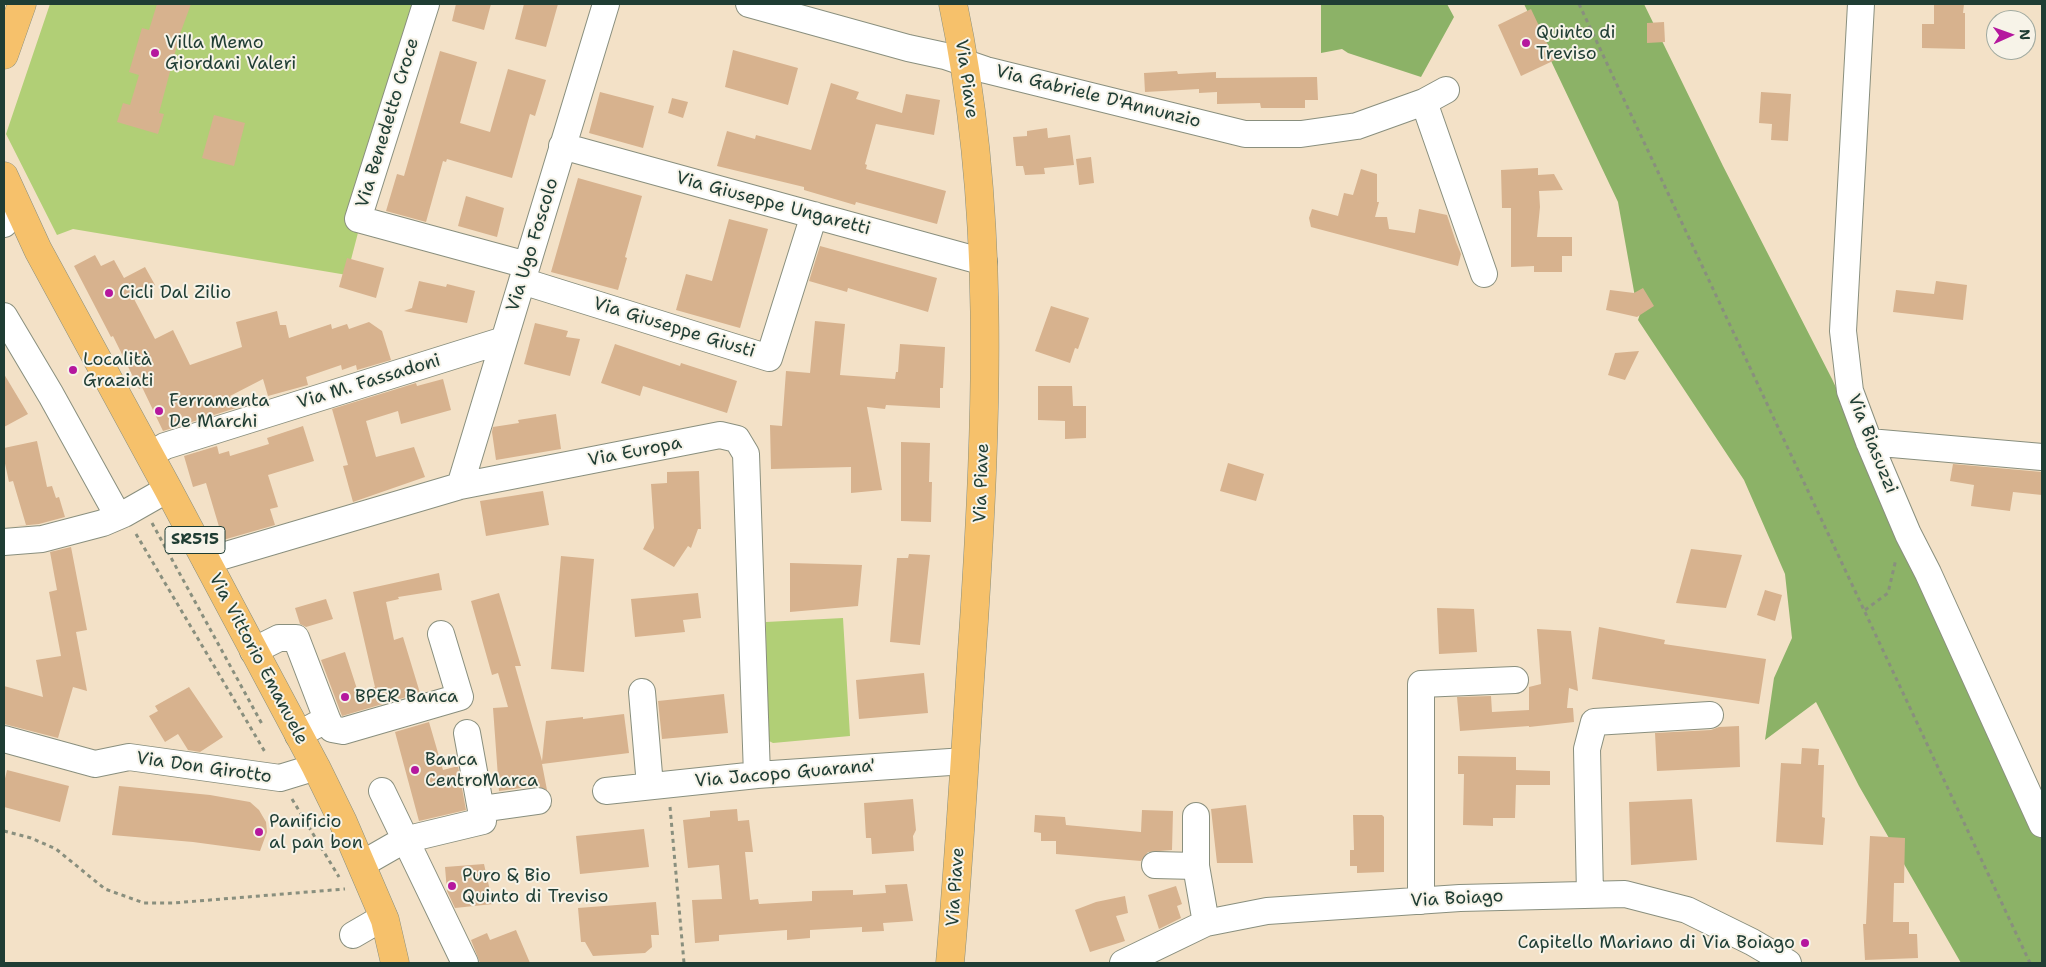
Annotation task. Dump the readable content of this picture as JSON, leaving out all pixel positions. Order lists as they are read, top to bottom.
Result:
{
  "streets": {
    "main road": ["Via Piave", "SR515", "Via Vittorio Emanuele"],
    "street": [
      "Via Gabriele D'Annunzio",
      "Via Benedetto Croce",
      "Via Giuseppe Ungaretti",
      "Via Ugo Foscolo",
      "Via Giuseppe Giusti",
      "Via M. Fassadoni",
      "Via Biasuzzi",
      "Via Europa",
      "Via Don Girotto",
      "Via Jacopo Guarana'",
      "Via Boiago"
    ]
  },
  "crossings": [
    ["Via Piave", "Via Gabriele D'Annunzio"],
    ["Via Piave", "Via Giuseppe Ungaretti"],
    ["Via Piave", "Via Jacopo Guarana'"],
    ["Via Benedetto Croce", "Via Ugo Foscolo"],
    ["Via Benedetto Croce", "Via Giuseppe Giusti"],
    ["Via Giuseppe Ungaretti", "Via Ugo Foscolo"],
    ["Via Giuseppe Ungaretti", "Via Giuseppe Giusti"],
    ["Via Ugo Foscolo", "Via Giuseppe Giusti"],
    ["Via Ugo Foscolo", "Via M. Fassadoni"],
    ["Via Ugo Foscolo", "Via Europa"],
    ["Via M. Fassadoni", "Via Vittorio Emanuele"],
    ["Via Europa", "Via Vittorio Emanuele"],
    ["Via Europa", "Via Jacopo Guarana'"],
    ["Via Vittorio Emanuele", "Via Don Girotto"]
  ],
  "places": [
    "Quinto di Treviso",
    "Villa Memo Giordani Valeri",
    "Cicli Dal Zilio",
    "Località Graziati",
    "Ferramenta De Marchi",
    "BPER Banca",
    "Banca CentroMarca",
    "Panificio al pan bon",
    "Puro & Bio Quinto di Treviso",
    "Capitello Mariano di Via Boiago"
  ],
  "north": "right"
}
